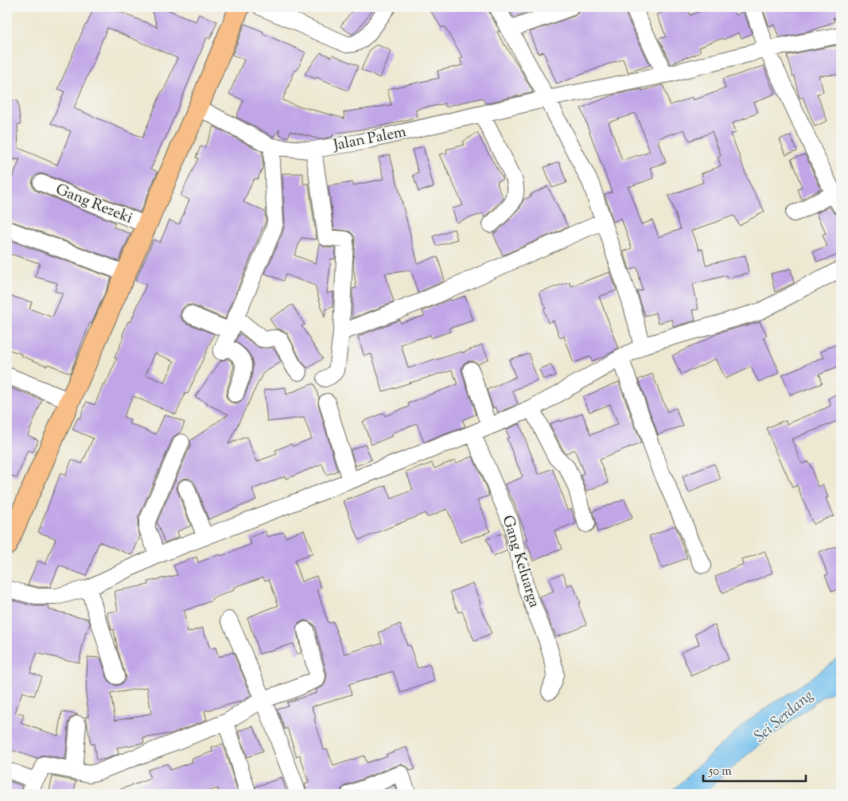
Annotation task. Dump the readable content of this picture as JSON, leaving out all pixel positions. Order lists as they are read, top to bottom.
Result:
{
  "streets": {
    "street": ["Jalan Palem", "Gang Rezeki", "Gang Keluarga"]
  },
  "water": ["Sei Serdang"],
  "scale_bar": "50 m"
}
